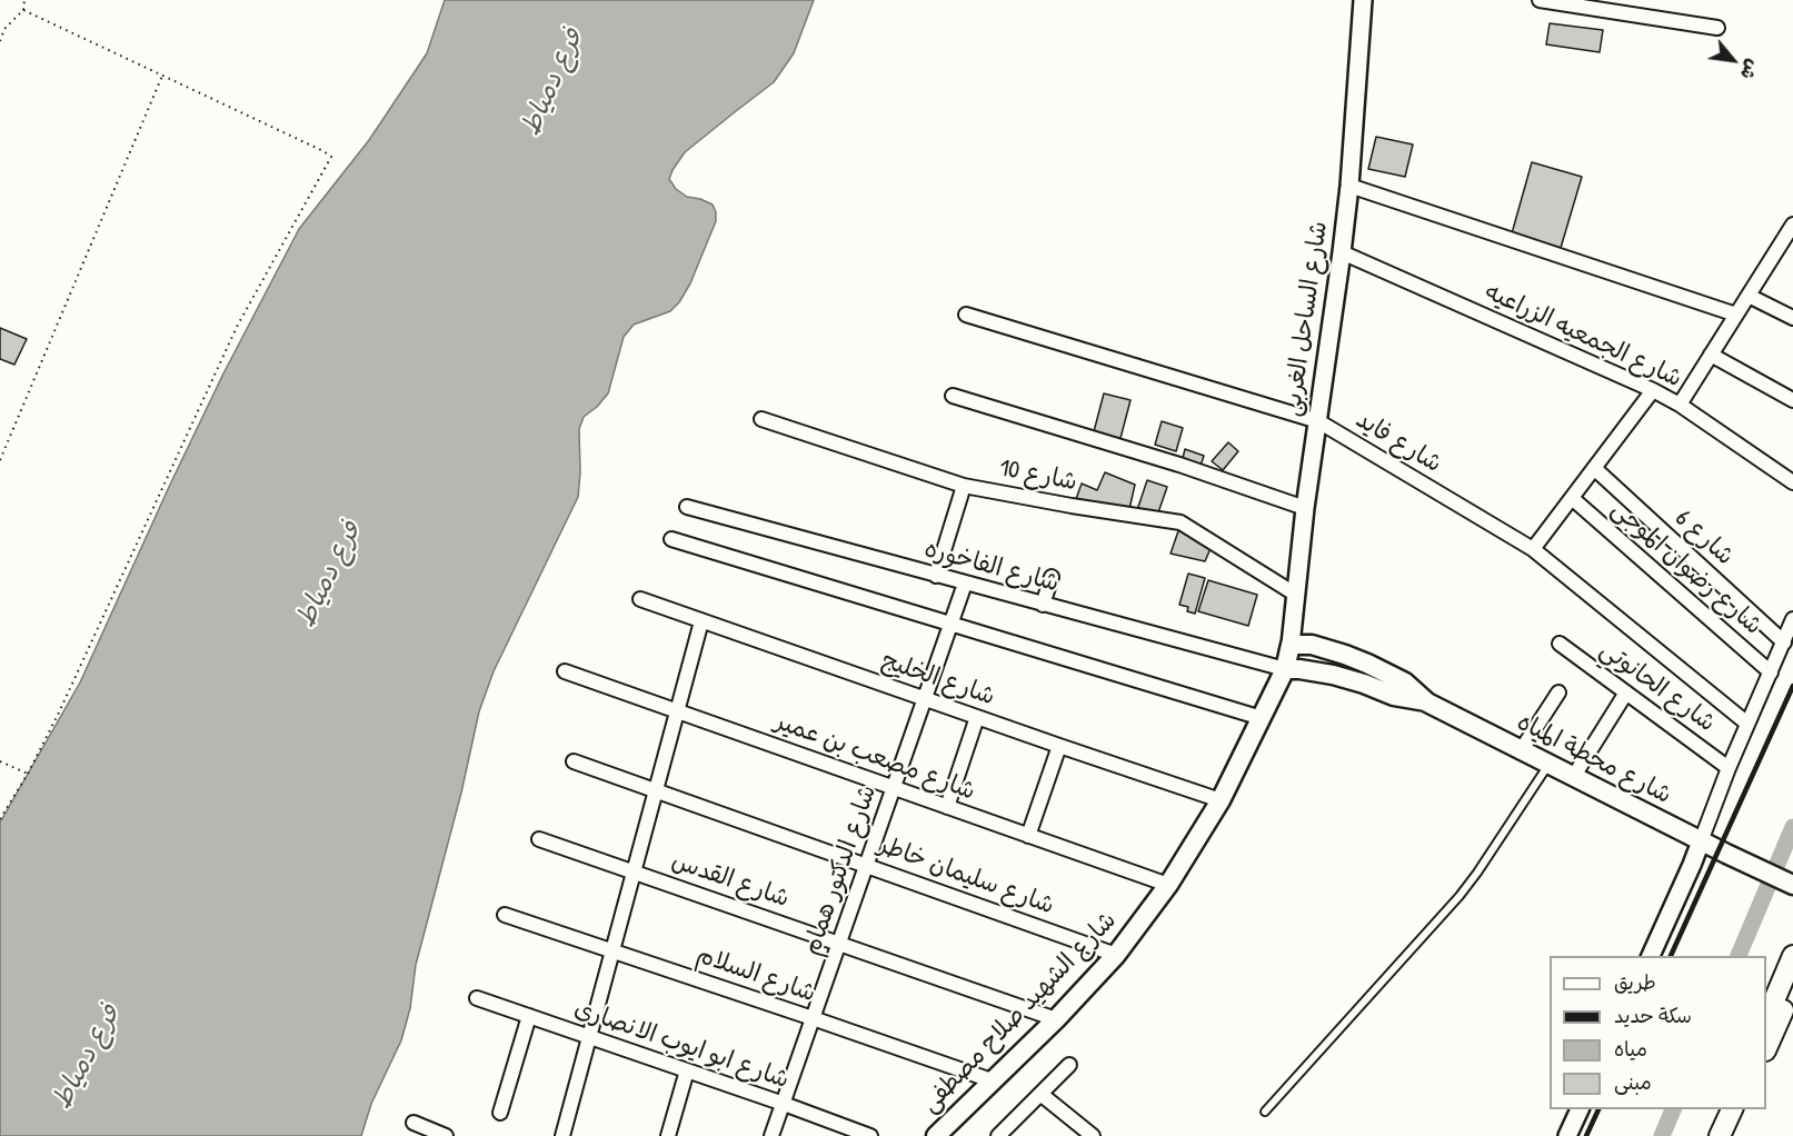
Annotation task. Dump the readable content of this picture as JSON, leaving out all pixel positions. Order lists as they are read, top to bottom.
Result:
{
  "streets": {
    "main road": ["شارع محطة المياه", "شارع الشهيد صلاح مصطفى"],
    "street": [
      "شارع الساحل الغربى",
      "شارع الجمعيه الزراعيه",
      "شارع فايد",
      "شارع 10",
      "شارع 6",
      "شارع الفاخوره",
      "شارع رضوان الموجى",
      "شارع الخليج",
      "شارع الحانوتي",
      "شارع مصعب بن عمير",
      "شارع الدكتور همام",
      "شارع سليمان خاطر",
      "شارع القدس",
      "شارع السلام",
      "شارع ابو ايوب الانصارى"
    ]
  },
  "crossings": [
    ["شارع الساحل الغربى", "شارع الجمعيه الزراعيه"],
    ["شارع الساحل الغربى", "شارع فايد"],
    ["شارع الساحل الغربى", "شارع 10"],
    ["شارع الساحل الغربى", "شارع الشهيد صلاح مصطفى"],
    ["شارع الفاخوره", "شارع الدكتور همام"],
    ["شارع الفاخوره", "شارع الشهيد صلاح مصطفى"],
    ["شارع الخليج", "شارع الدكتور همام"],
    ["شارع الخليج", "شارع الشهيد صلاح مصطفى"],
    ["شارع مصعب بن عمير", "شارع الدكتور همام"],
    ["شارع مصعب بن عمير", "شارع الشهيد صلاح مصطفى"],
    ["شارع الدكتور همام", "شارع سليمان خاطر"],
    ["شارع الدكتور همام", "شارع القدس"],
    ["شارع الدكتور همام", "شارع السلام"],
    ["شارع الدكتور همام", "شارع ابو ايوب الانصارى"],
    ["شارع سليمان خاطر", "شارع الشهيد صلاح مصطفى"],
    ["شارع القدس", "شارع الشهيد صلاح مصطفى"],
    ["شارع السلام", "شارع الشهيد صلاح مصطفى"]
  ],
  "water": ["فرع دمياط"],
  "legend": [
    "طريق",
    "سكة حديد",
    "مياه",
    "مبنى"
  ],
  "north": "bottom right"
}
